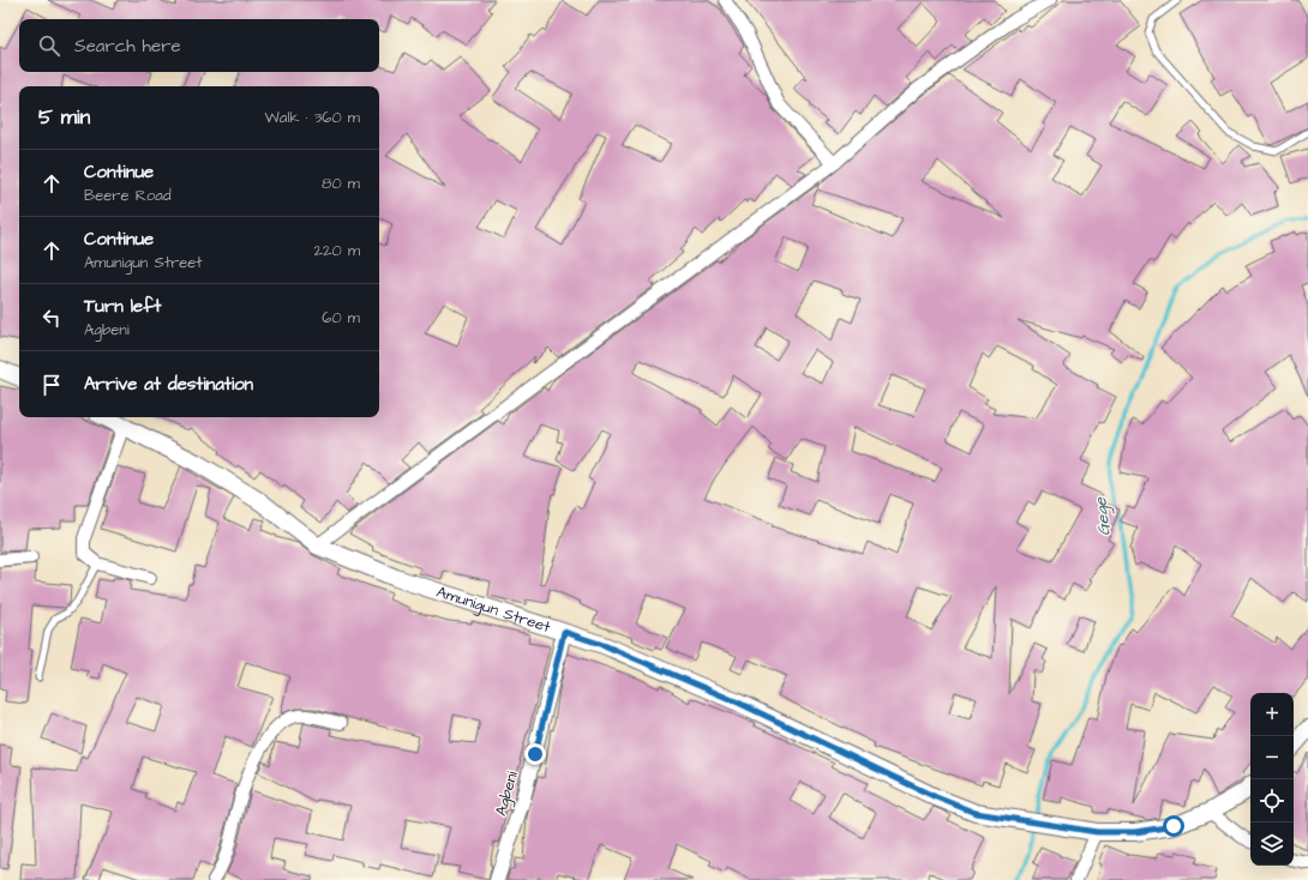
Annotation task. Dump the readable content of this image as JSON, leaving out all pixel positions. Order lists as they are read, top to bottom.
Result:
{
  "streets": {
    "main road": ["Amunigun Street"],
    "street": ["Agbeni"]
  },
  "crossings": [
    ["Amunigun Street", "Agbeni"]
  ],
  "water": ["Gege"],
  "page": {
    "search": "Search here",
    "heading": ["5 min", "Walk · 360 m"],
    "list": [
      ["Continue", "Beere Road", "80 m"],
      ["Continue", "Amunigun Street", "220 m"],
      ["Turn left", "Agbeni", "60 m"],
      "Arrive at destination"
    ],
    "map_buttons": ["+", "−"]
  }
}
